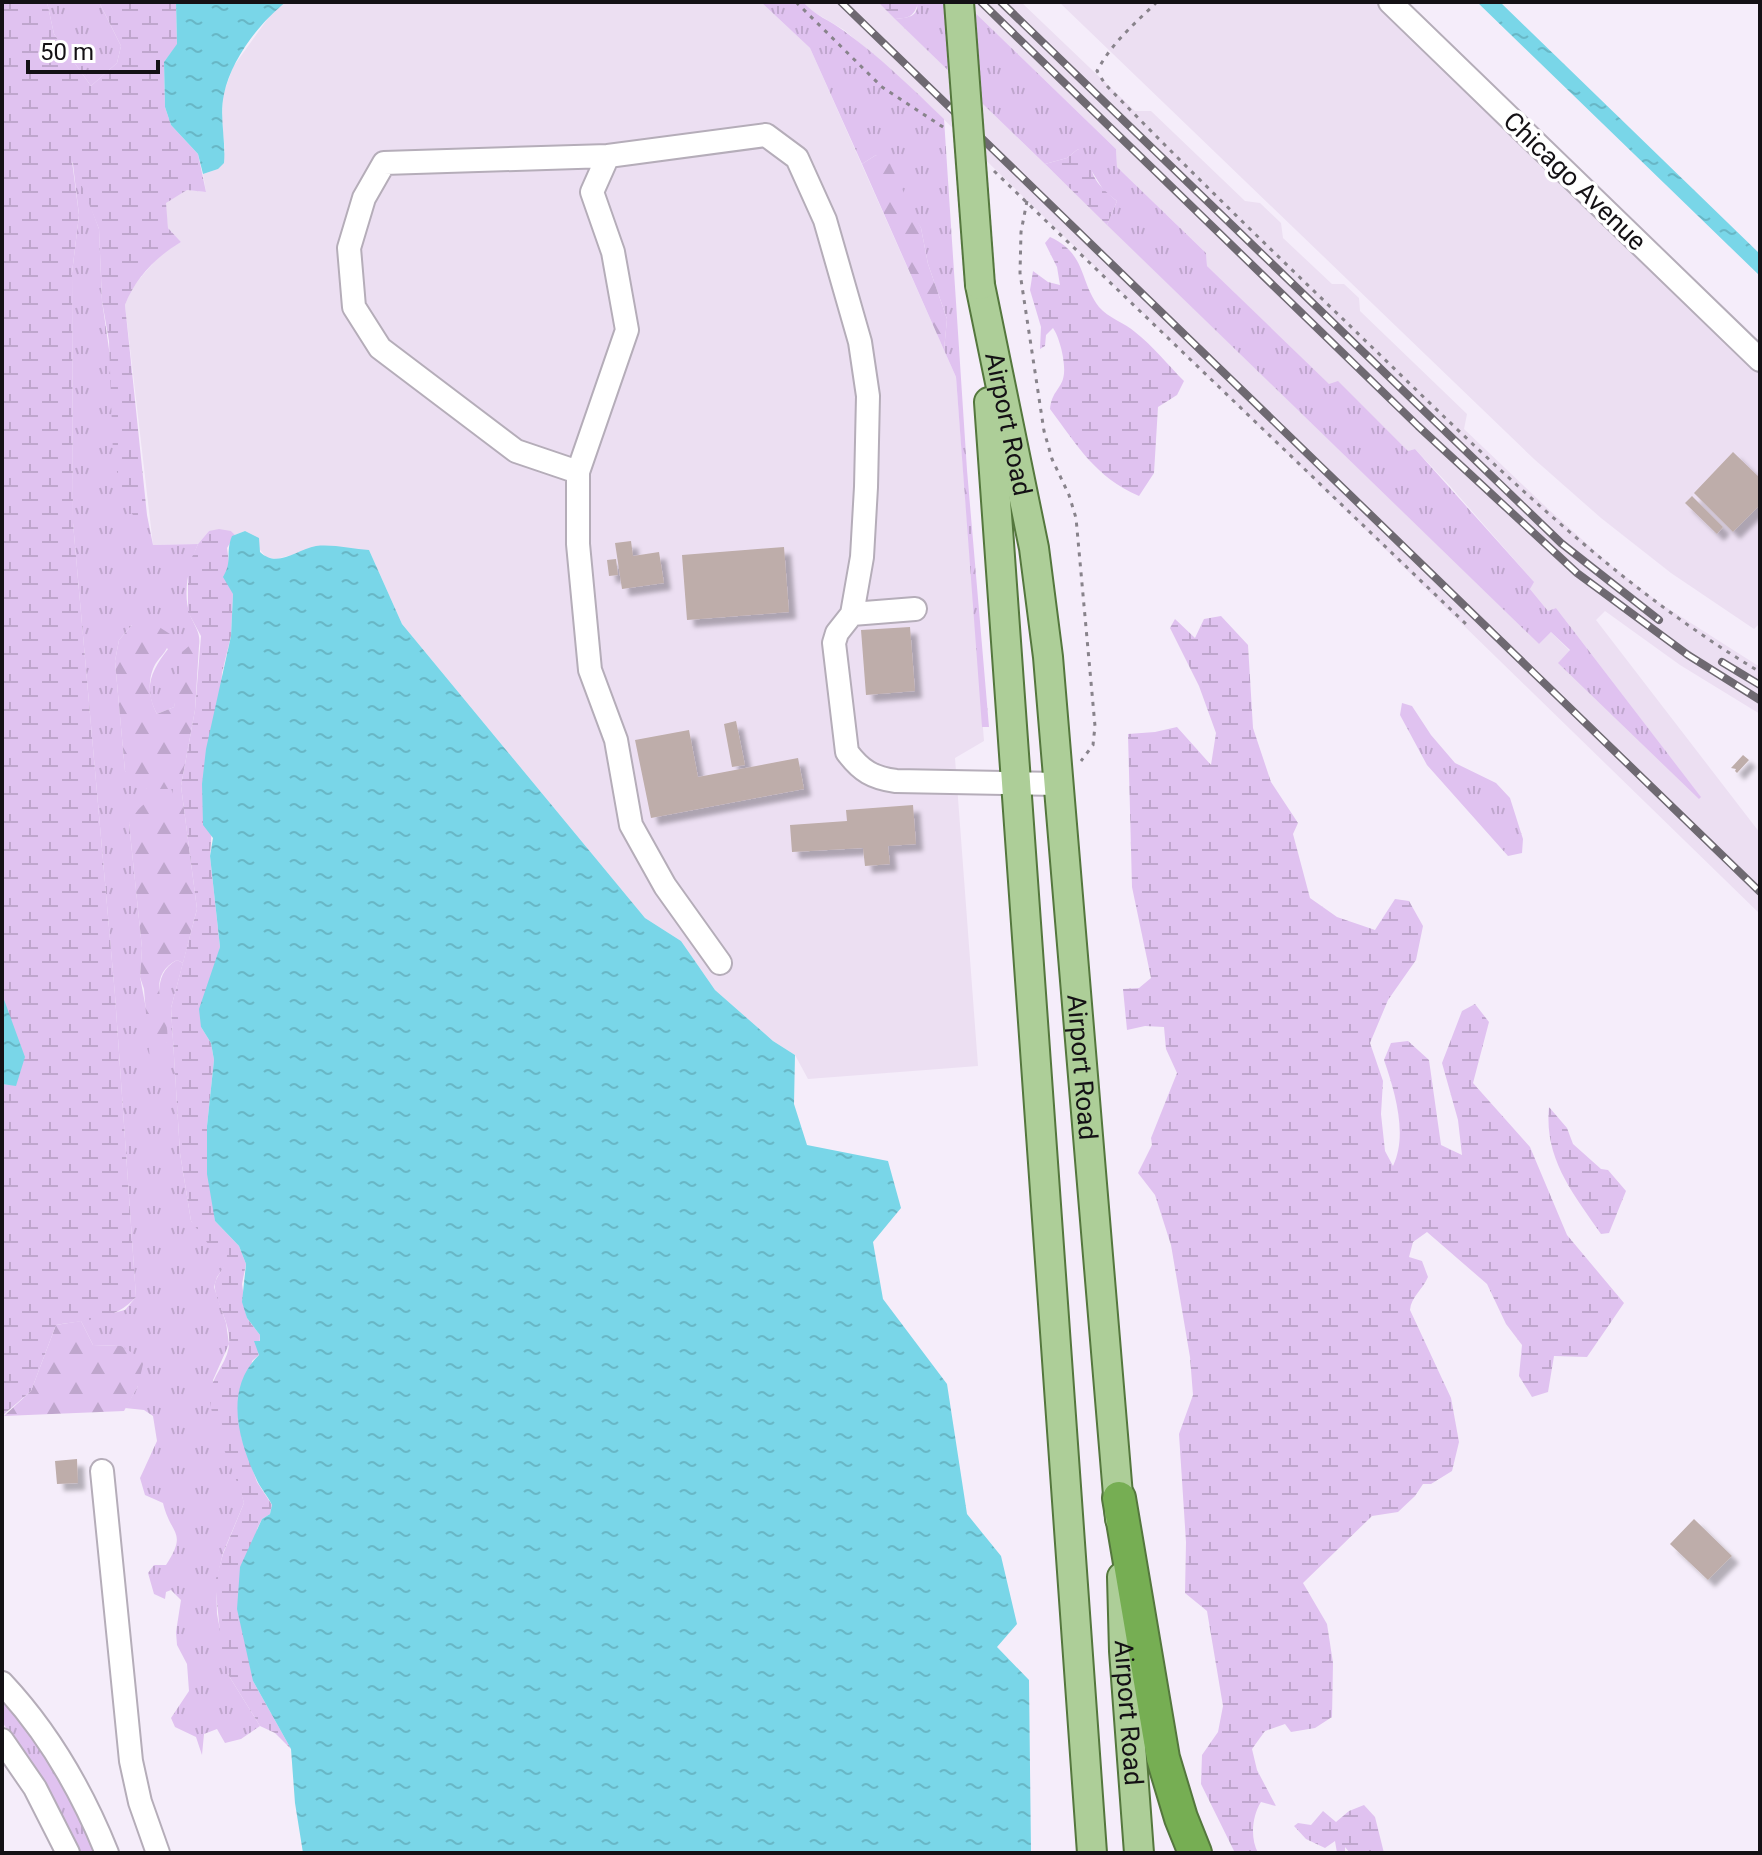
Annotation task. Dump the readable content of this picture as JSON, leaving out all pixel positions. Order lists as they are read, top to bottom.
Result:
{
  "streets": {
    "main road": ["Airport Road"],
    "street": ["Chicago Avenue"]
  },
  "scale_bar": "50 m"
}
